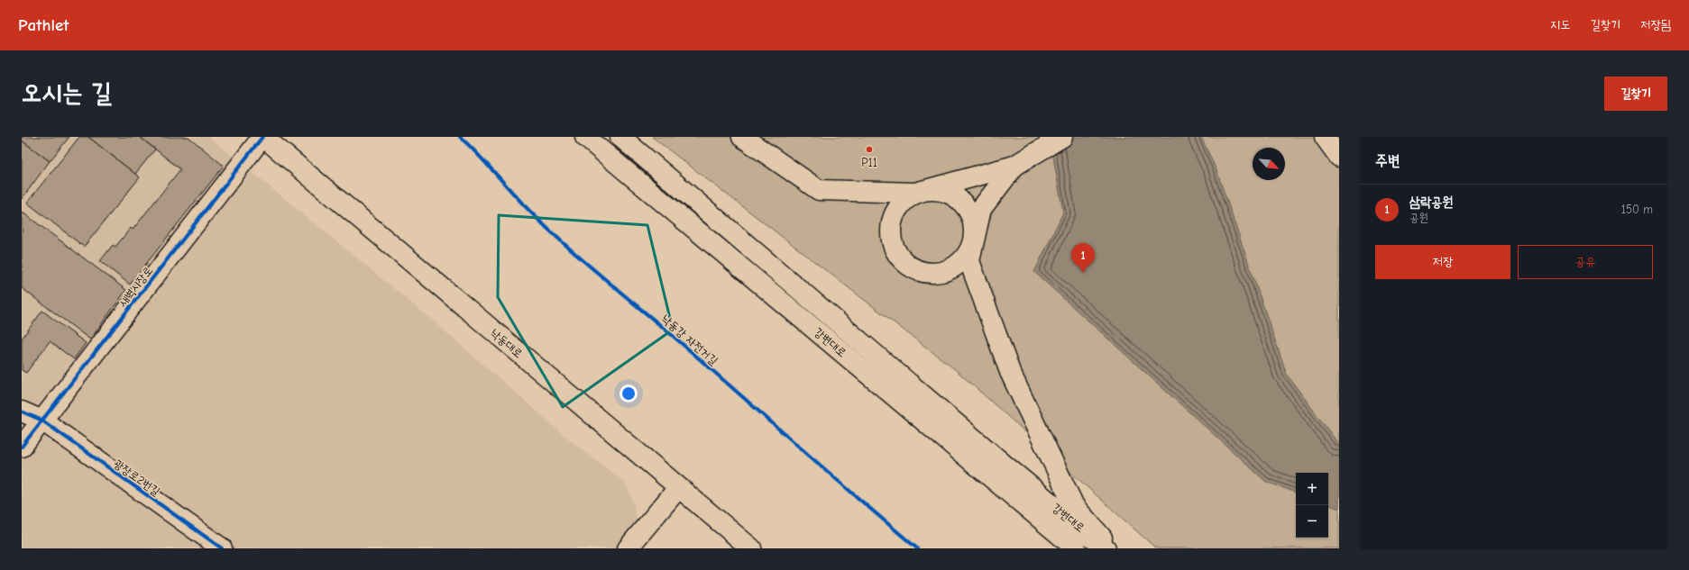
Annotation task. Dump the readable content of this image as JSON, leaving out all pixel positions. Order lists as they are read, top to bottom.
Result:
{
  "streets": {
    "main road": [
      "새벽시장로",
      "강변대로",
      "낙동대로",
      "광장로2번길"
    ],
    "cycle path": ["낙동강 자전거길"]
  },
  "crossings": [
    ["새벽시장로", "낙동대로"],
    ["새벽시장로", "광장로2번길"]
  ],
  "places": ["P11"],
  "north": "bottom right",
  "page": {
    "header": "Pathlet",
    "nav": ["지도", "길찾기", "저장됨"],
    "buttons": [
      "길찾기",
      ["저장", "공유"]
    ],
    "title": "오시는 길",
    "heading": "주변",
    "list": [
      {
        "mark": "1",
        "name": "삼락공원",
        "note": "공원",
        "value": "150 m"
      }
    ],
    "pins": "1",
    "map_buttons": ["+", "−"]
  }
}
